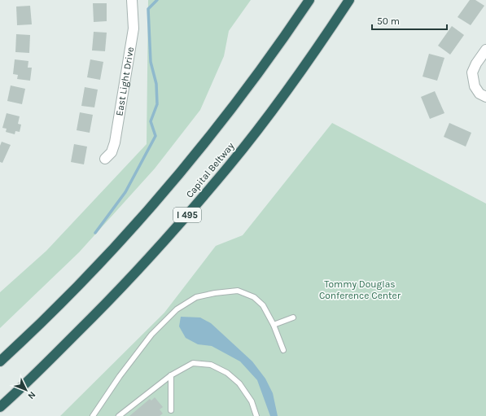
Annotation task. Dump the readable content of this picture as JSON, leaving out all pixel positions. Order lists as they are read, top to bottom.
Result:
{
  "streets": {
    "highway": ["Capital Beltway", "I 495"],
    "street": ["East Light Drive"]
  },
  "parks": ["Tommy Douglas Conference Center"],
  "scale_bar": "50 m",
  "north": "bottom right"
}
